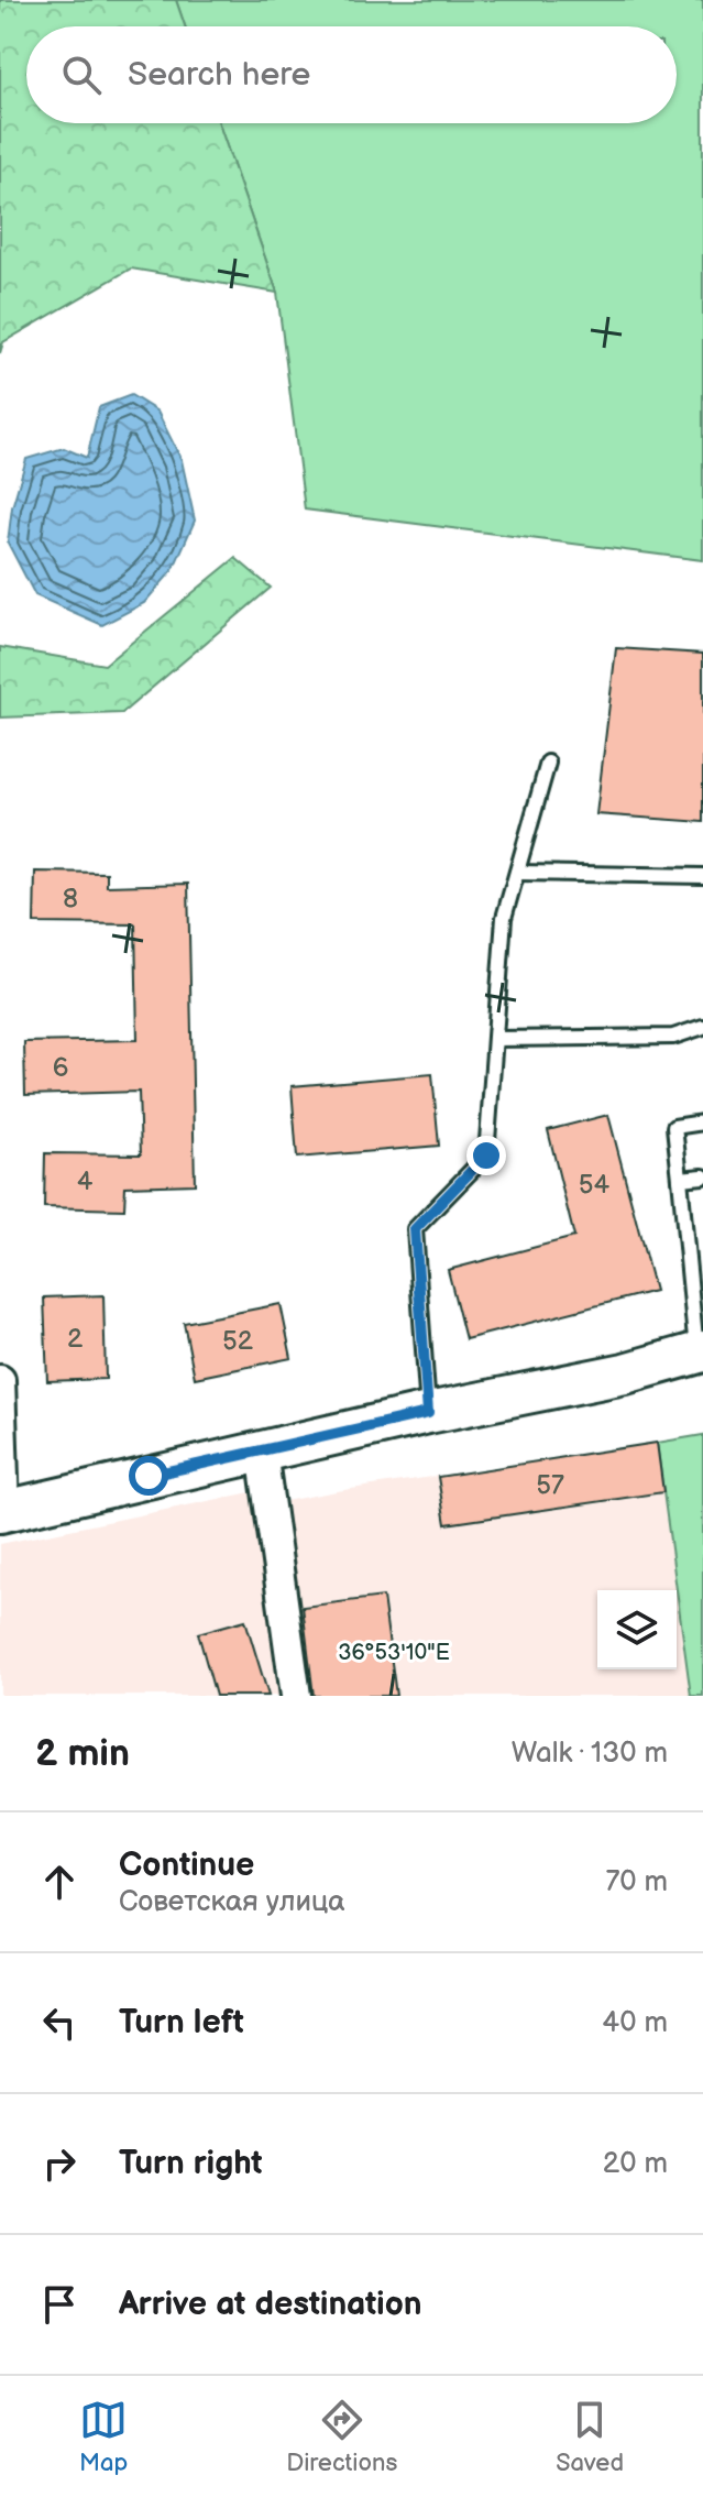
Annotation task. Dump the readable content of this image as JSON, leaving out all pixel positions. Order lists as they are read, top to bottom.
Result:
{
  "house_numbers": [
    "8",
    "6",
    "4",
    "54",
    "2",
    "52",
    "57"
  ],
  "page": {
    "search": "Search here",
    "heading": ["2 min", "Walk · 130 m"],
    "list": [
      ["Continue", "Советская улица", "70 m"],
      ["Turn left", "40 m"],
      ["Turn right", "20 m"],
      "Arrive at destination"
    ],
    "nav": ["Map", "Directions", "Saved"]
  },
  "coordinates": ["36°53'10\"E"]
}
